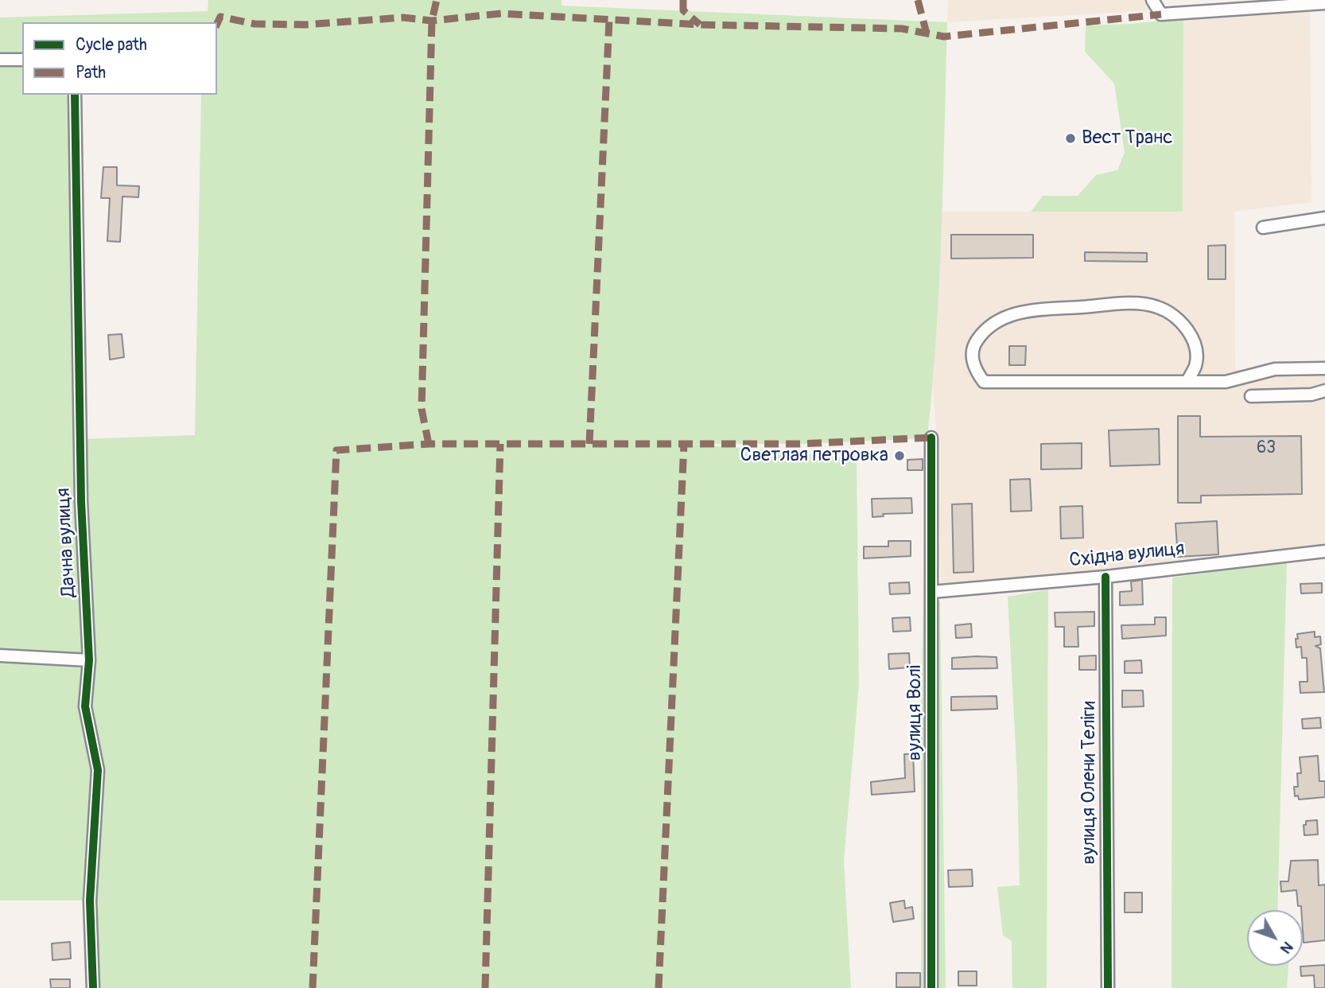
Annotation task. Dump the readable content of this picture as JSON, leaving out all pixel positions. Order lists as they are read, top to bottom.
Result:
{
  "streets": {
    "street": [
      "Дачна вулиця",
      "Східна вулиця",
      "вулиця Волі",
      "вулиця Олени Теліги"
    ]
  },
  "crossings": [
    ["Східна вулиця", "вулиця Волі"],
    ["Східна вулиця", "вулиця Олени Теліги"]
  ],
  "places": ["Вест Транс", "Светлая петровка"],
  "house_numbers": ["63"],
  "legend": ["Cycle path", "Path"],
  "north": "bottom right"
}
